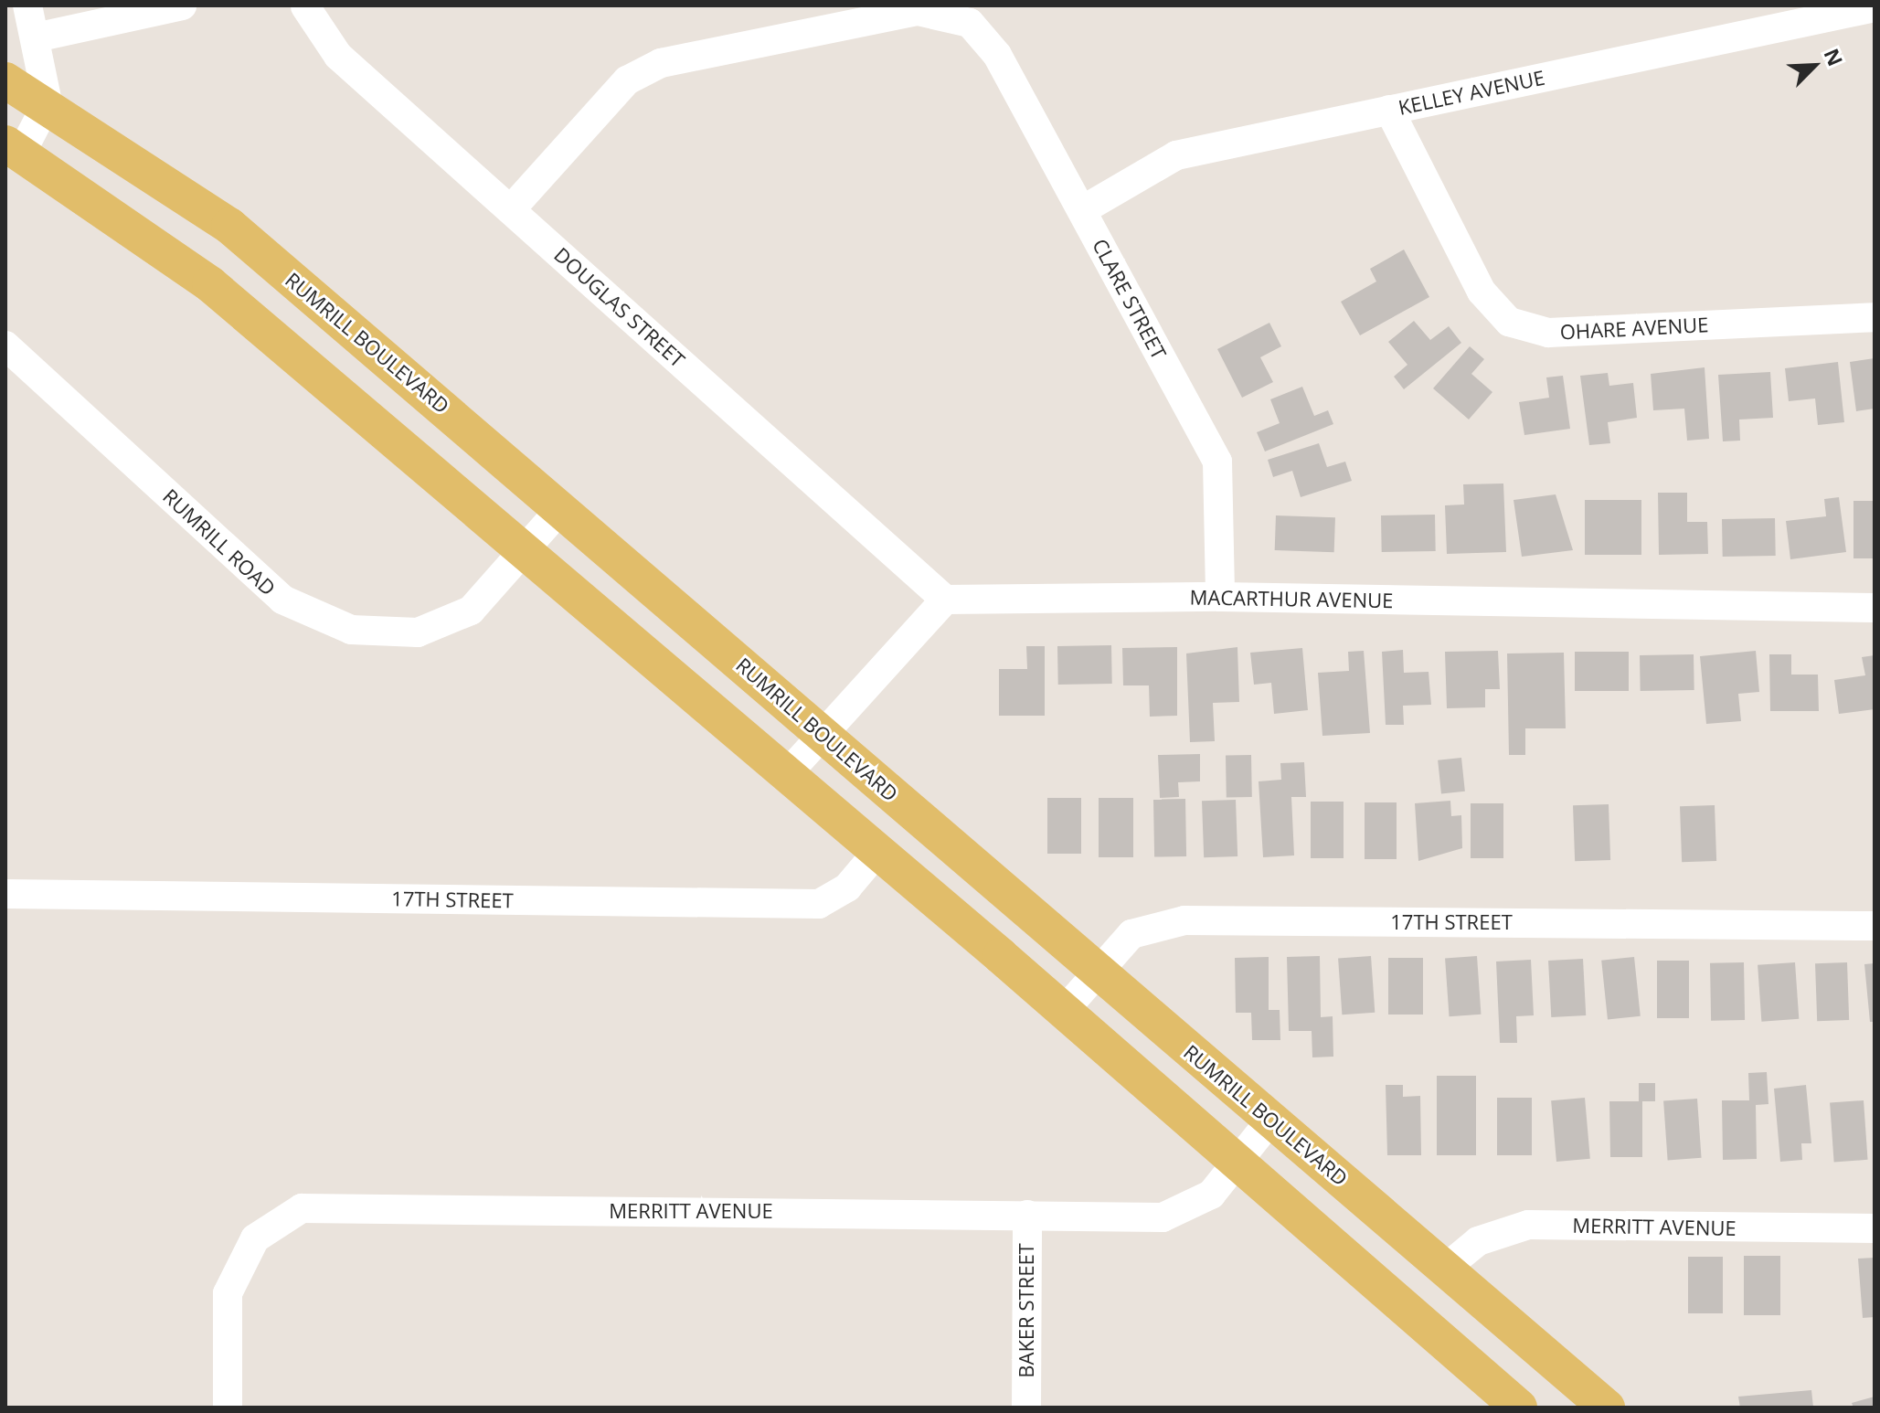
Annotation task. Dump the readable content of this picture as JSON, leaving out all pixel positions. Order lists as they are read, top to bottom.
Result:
{
  "streets": {
    "main road": ["RUMRILL BOULEVARD"],
    "street": [
      "KELLEY AVENUE",
      "CLARE STREET",
      "DOUGLAS STREET",
      "OHARE AVENUE",
      "RUMRILL ROAD",
      "MACARTHUR AVENUE",
      "17TH STREET",
      "MERRITT AVENUE",
      "BAKER STREET"
    ]
  },
  "crossings": [
    ["KELLEY AVENUE", "CLARE STREET"],
    ["KELLEY AVENUE", "OHARE AVENUE"],
    ["CLARE STREET", "DOUGLAS STREET"],
    ["CLARE STREET", "MACARTHUR AVENUE"],
    ["DOUGLAS STREET", "MACARTHUR AVENUE"],
    ["RUMRILL BOULEVARD", "RUMRILL ROAD"],
    ["RUMRILL BOULEVARD", "17TH STREET"],
    ["RUMRILL BOULEVARD", "MERRITT AVENUE"],
    ["MERRITT AVENUE", "BAKER STREET"]
  ],
  "north": "top right"
}
